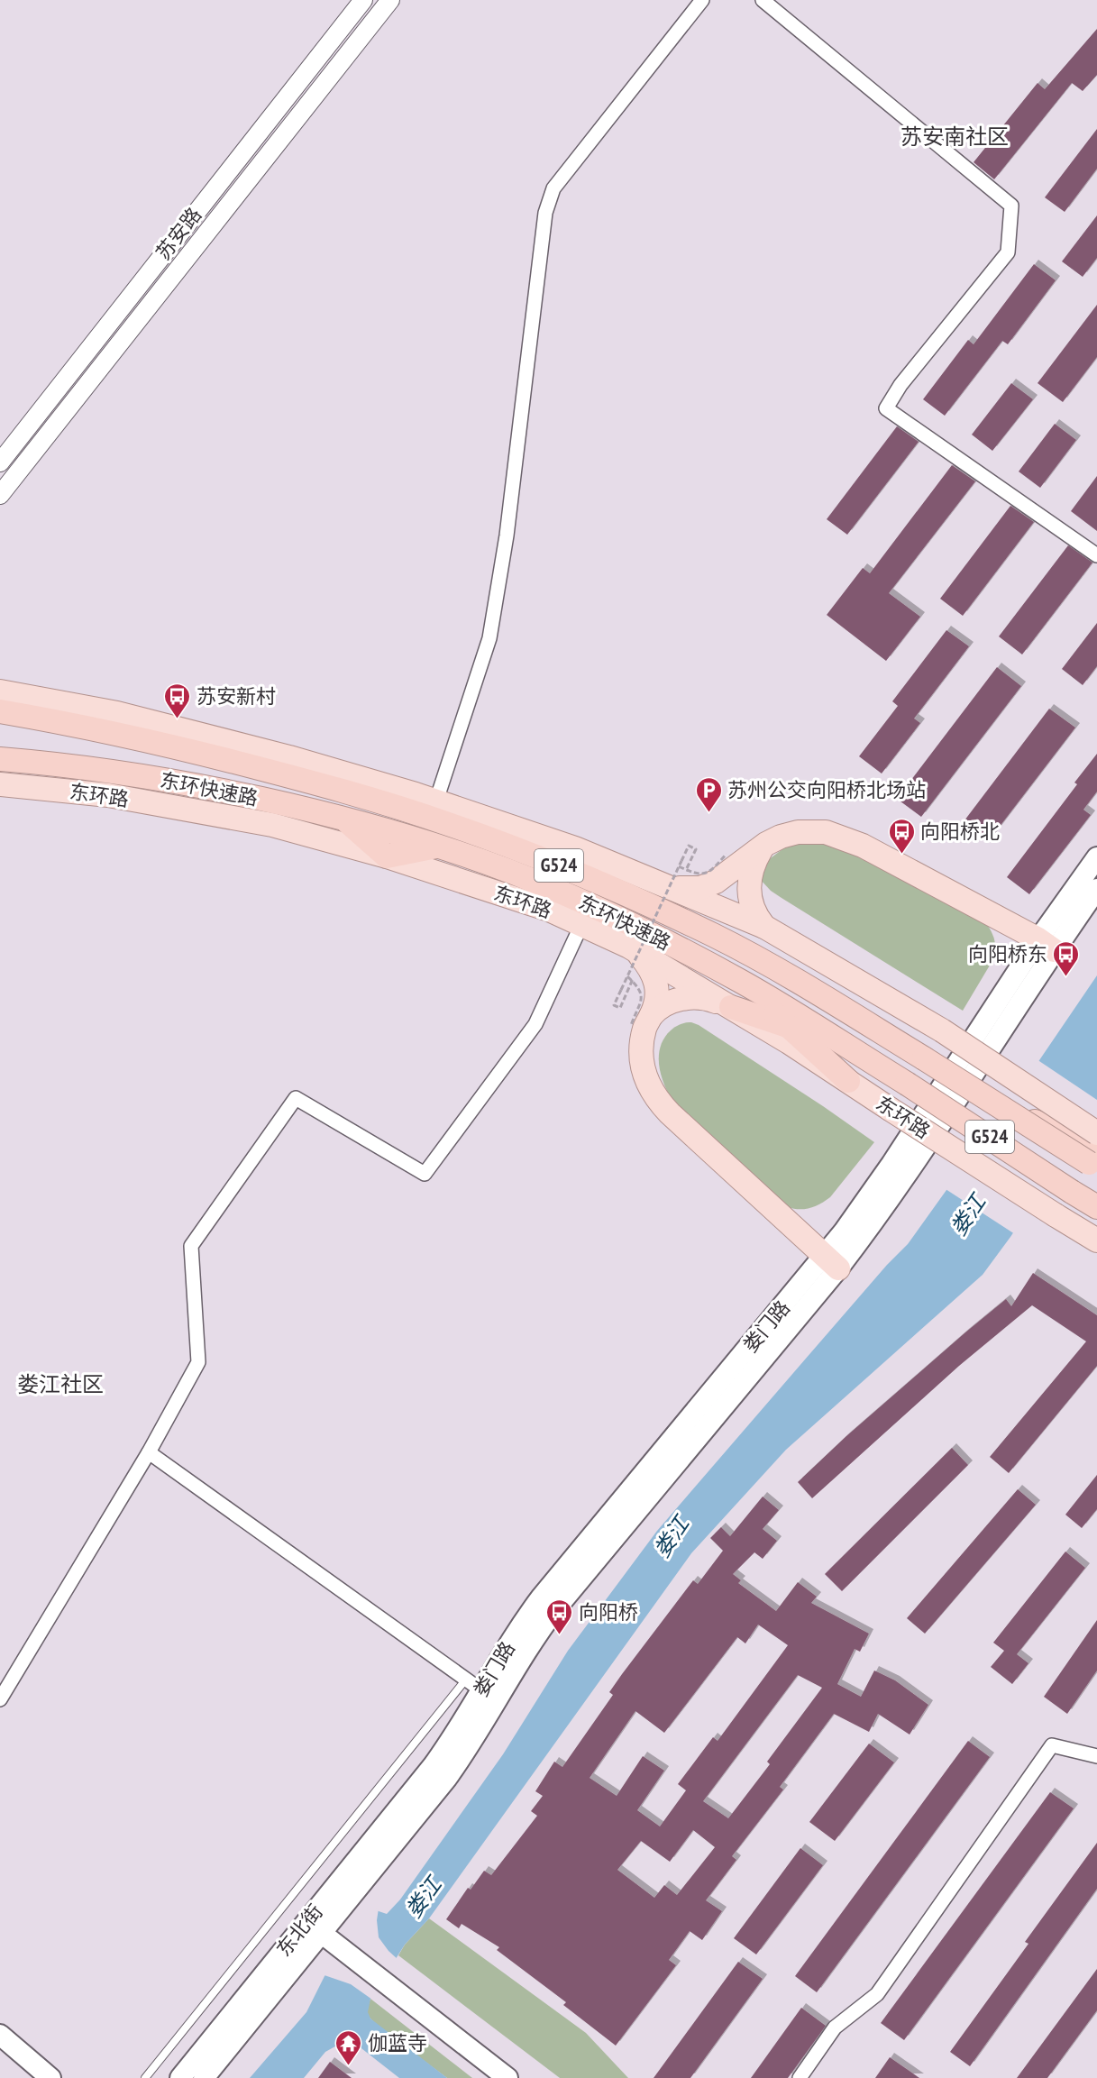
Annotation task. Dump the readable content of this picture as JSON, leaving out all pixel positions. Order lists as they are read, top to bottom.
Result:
{
  "streets": {
    "highway": ["东环快速路", "G524"],
    "main road": ["东环路", "娄门路", "东北街"],
    "street": ["苏安路"]
  },
  "crossings": [
    ["娄门路", "东北街"]
  ],
  "districts": ["苏安南社区", "娄江社区"],
  "water": ["娄江"],
  "places": {
    "bus stop": [
      "苏安新村",
      "向阳桥北",
      "向阳桥东",
      "向阳桥"
    ],
    "parking": ["苏州公交向阳桥北场站"],
    "temple": ["伽蓝寺"]
  }
}
